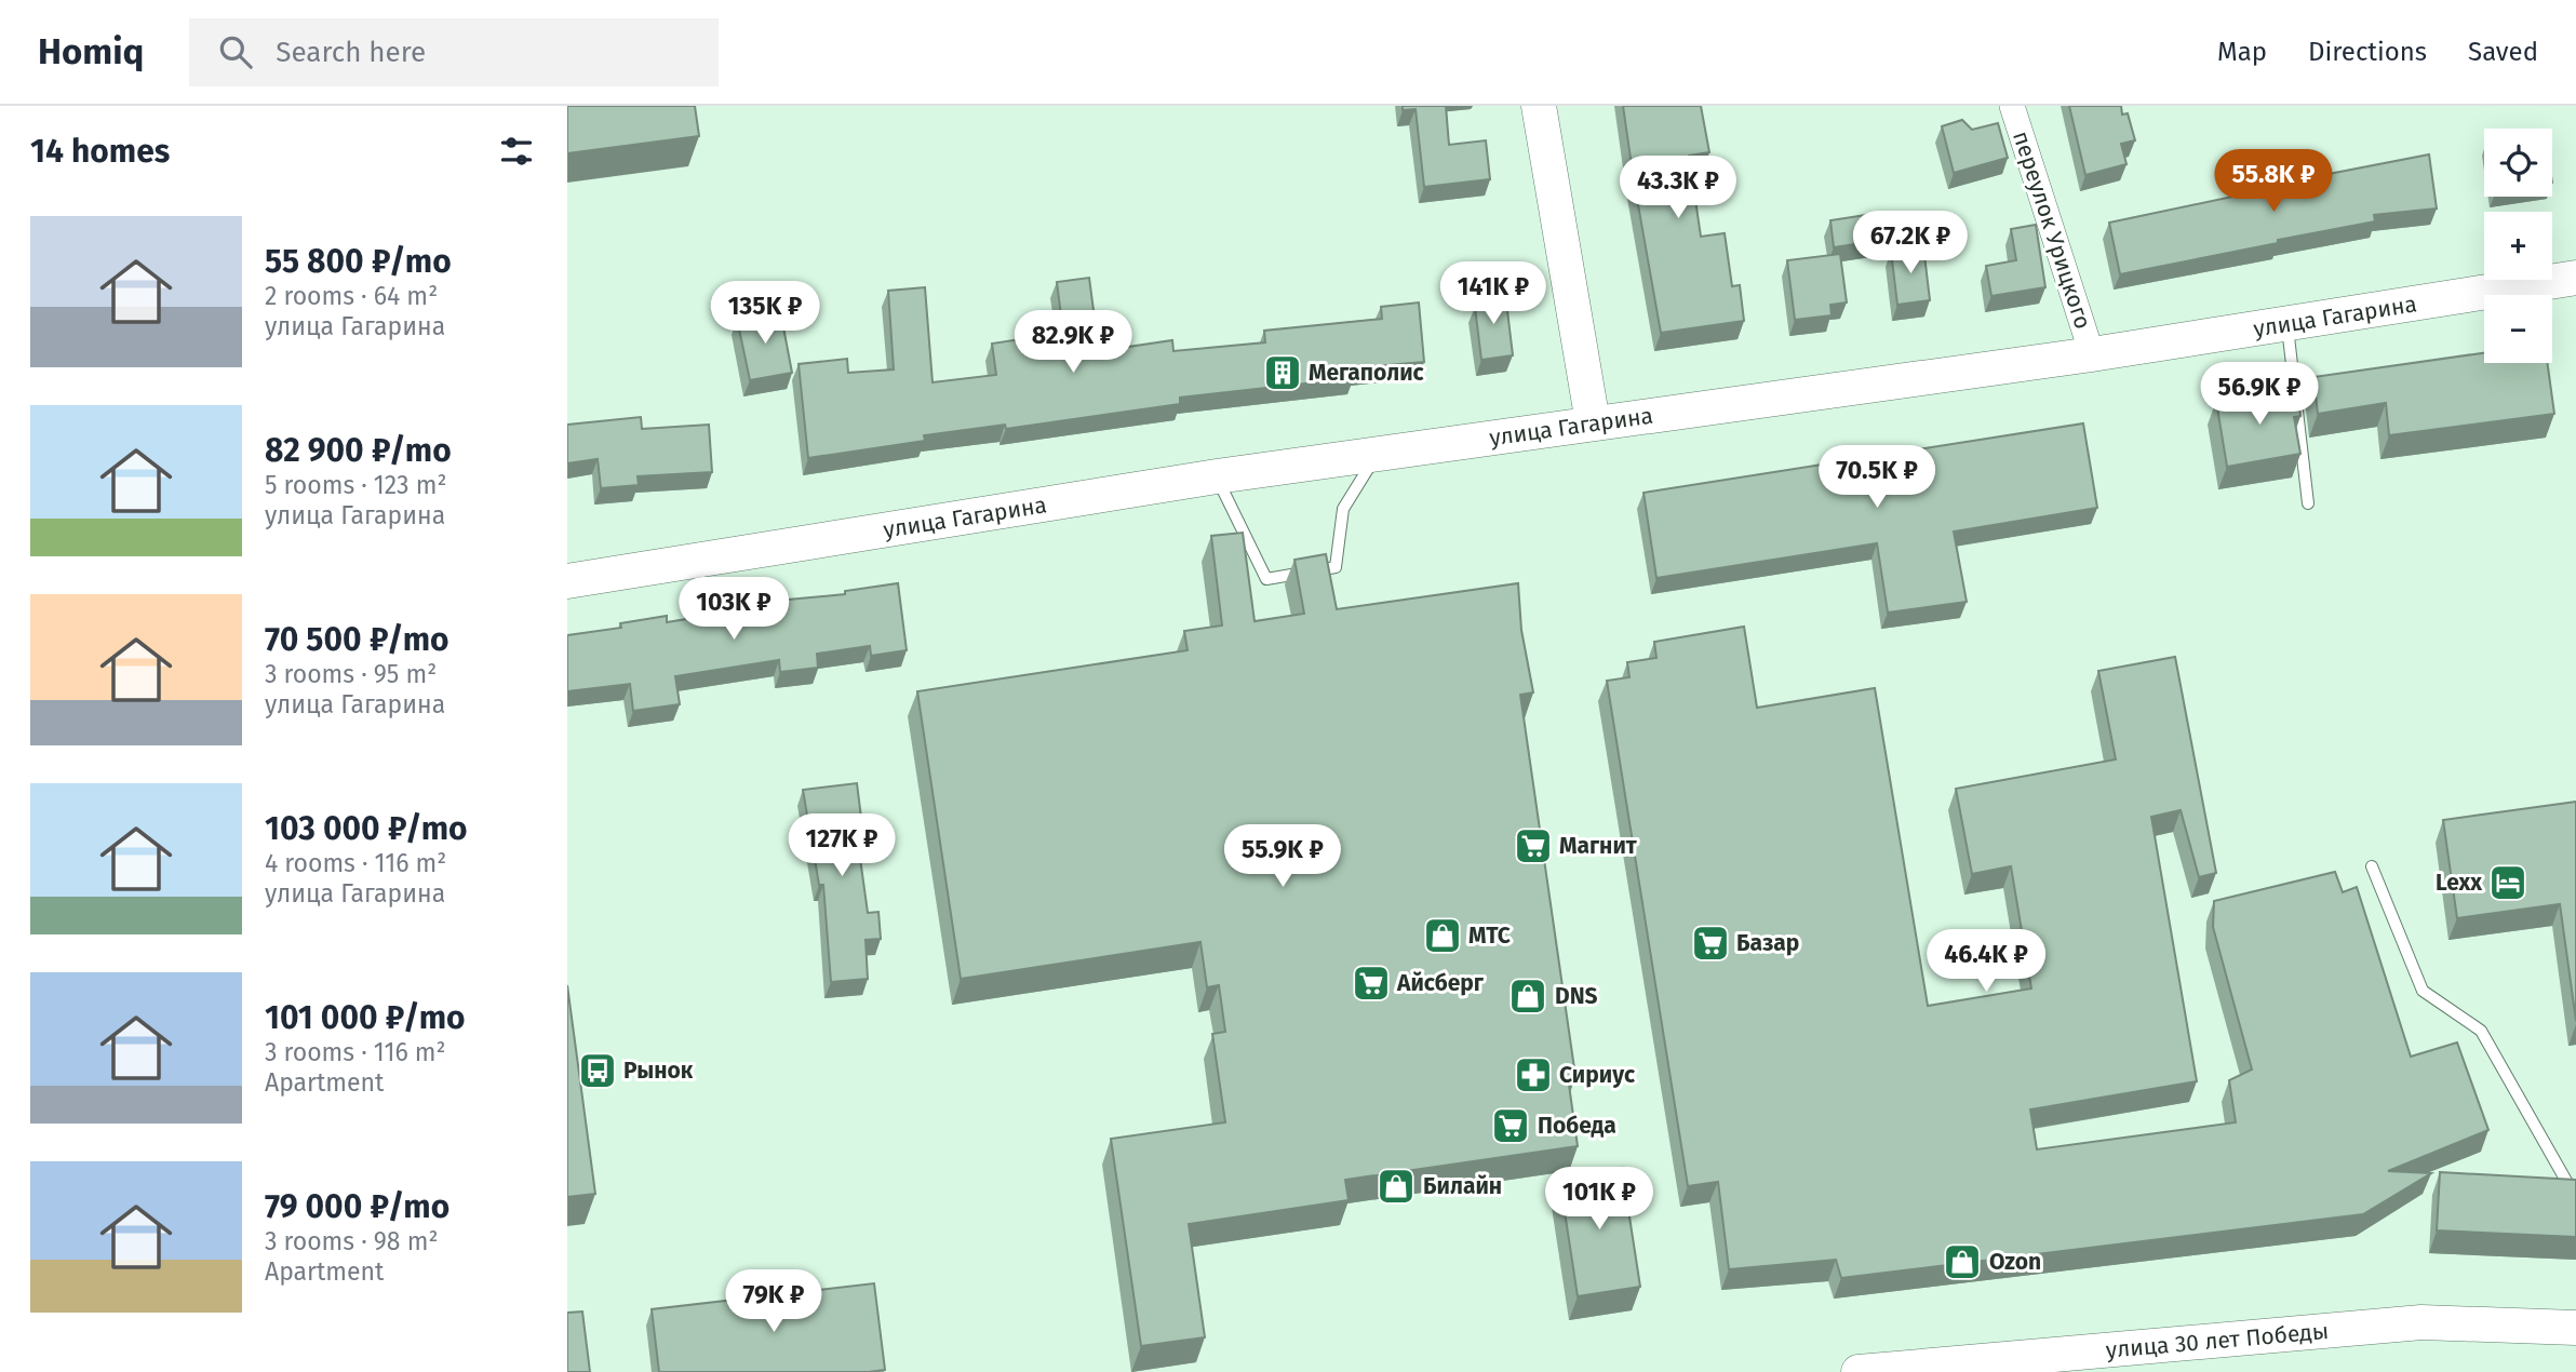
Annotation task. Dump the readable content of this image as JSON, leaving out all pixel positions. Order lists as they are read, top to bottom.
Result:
{
  "streets": {
    "street": ["переулок Урицкого", "улица Гагарина", "улица 30 лет Победы"]
  },
  "crossings": [
    ["переулок Урицкого", "улица Гагарина"]
  ],
  "places": {
    "building": ["Мегаполис"],
    "supermarket": [
      "Магнит",
      "Базар",
      "Айсберг",
      "Победа"
    ],
    "hotel": ["Lexx"],
    "shop": [
      "МТС",
      "DNS",
      "Билайн",
      "Ozon"
    ],
    "bus stop": ["Рынок"],
    "pharmacy": ["Сириус"]
  },
  "page": {
    "header": "Homiq",
    "search": "Search here",
    "nav": ["Map", "Directions", "Saved"],
    "heading": "14 homes",
    "map_buttons": ["+", "−"],
    "price": [
      "55.8K ₽",
      "43.3K ₽",
      "67.2K ₽",
      "141K ₽",
      "135K ₽",
      "82.9K ₽",
      "56.9K ₽",
      "70.5K ₽",
      "103K ₽",
      "127K ₽",
      "55.9K ₽",
      "46.4K ₽",
      "101K ₽",
      "79K ₽"
    ],
    "list": [
      {
        "name": "55 800 ₽/mo",
        "note": "2 rooms · 64 m² · улица Гагарина"
      },
      {
        "name": "82 900 ₽/mo",
        "note": "5 rooms · 123 m² · улица Гагарина"
      },
      {
        "name": "70 500 ₽/mo",
        "note": "3 rooms · 95 m² · улица Гагарина"
      },
      {
        "name": "103 000 ₽/mo",
        "note": "4 rooms · 116 m² · улица Гагарина"
      },
      {
        "name": "101 000 ₽/mo",
        "note": "3 rooms · 116 m² · Apartment"
      },
      {
        "name": "79 000 ₽/mo",
        "note": "3 rooms · 98 m² · Apartment"
      }
    ]
  }
}
